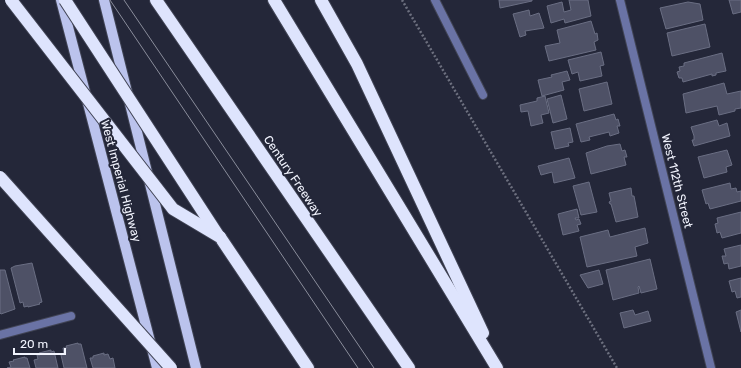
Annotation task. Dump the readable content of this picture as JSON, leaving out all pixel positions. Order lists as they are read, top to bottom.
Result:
{
  "streets": {
    "highway": ["Century Freeway"],
    "main road": ["West Imperial Highway"],
    "street": ["West 112th Street"]
  },
  "scale_bar": "20 m"
}
